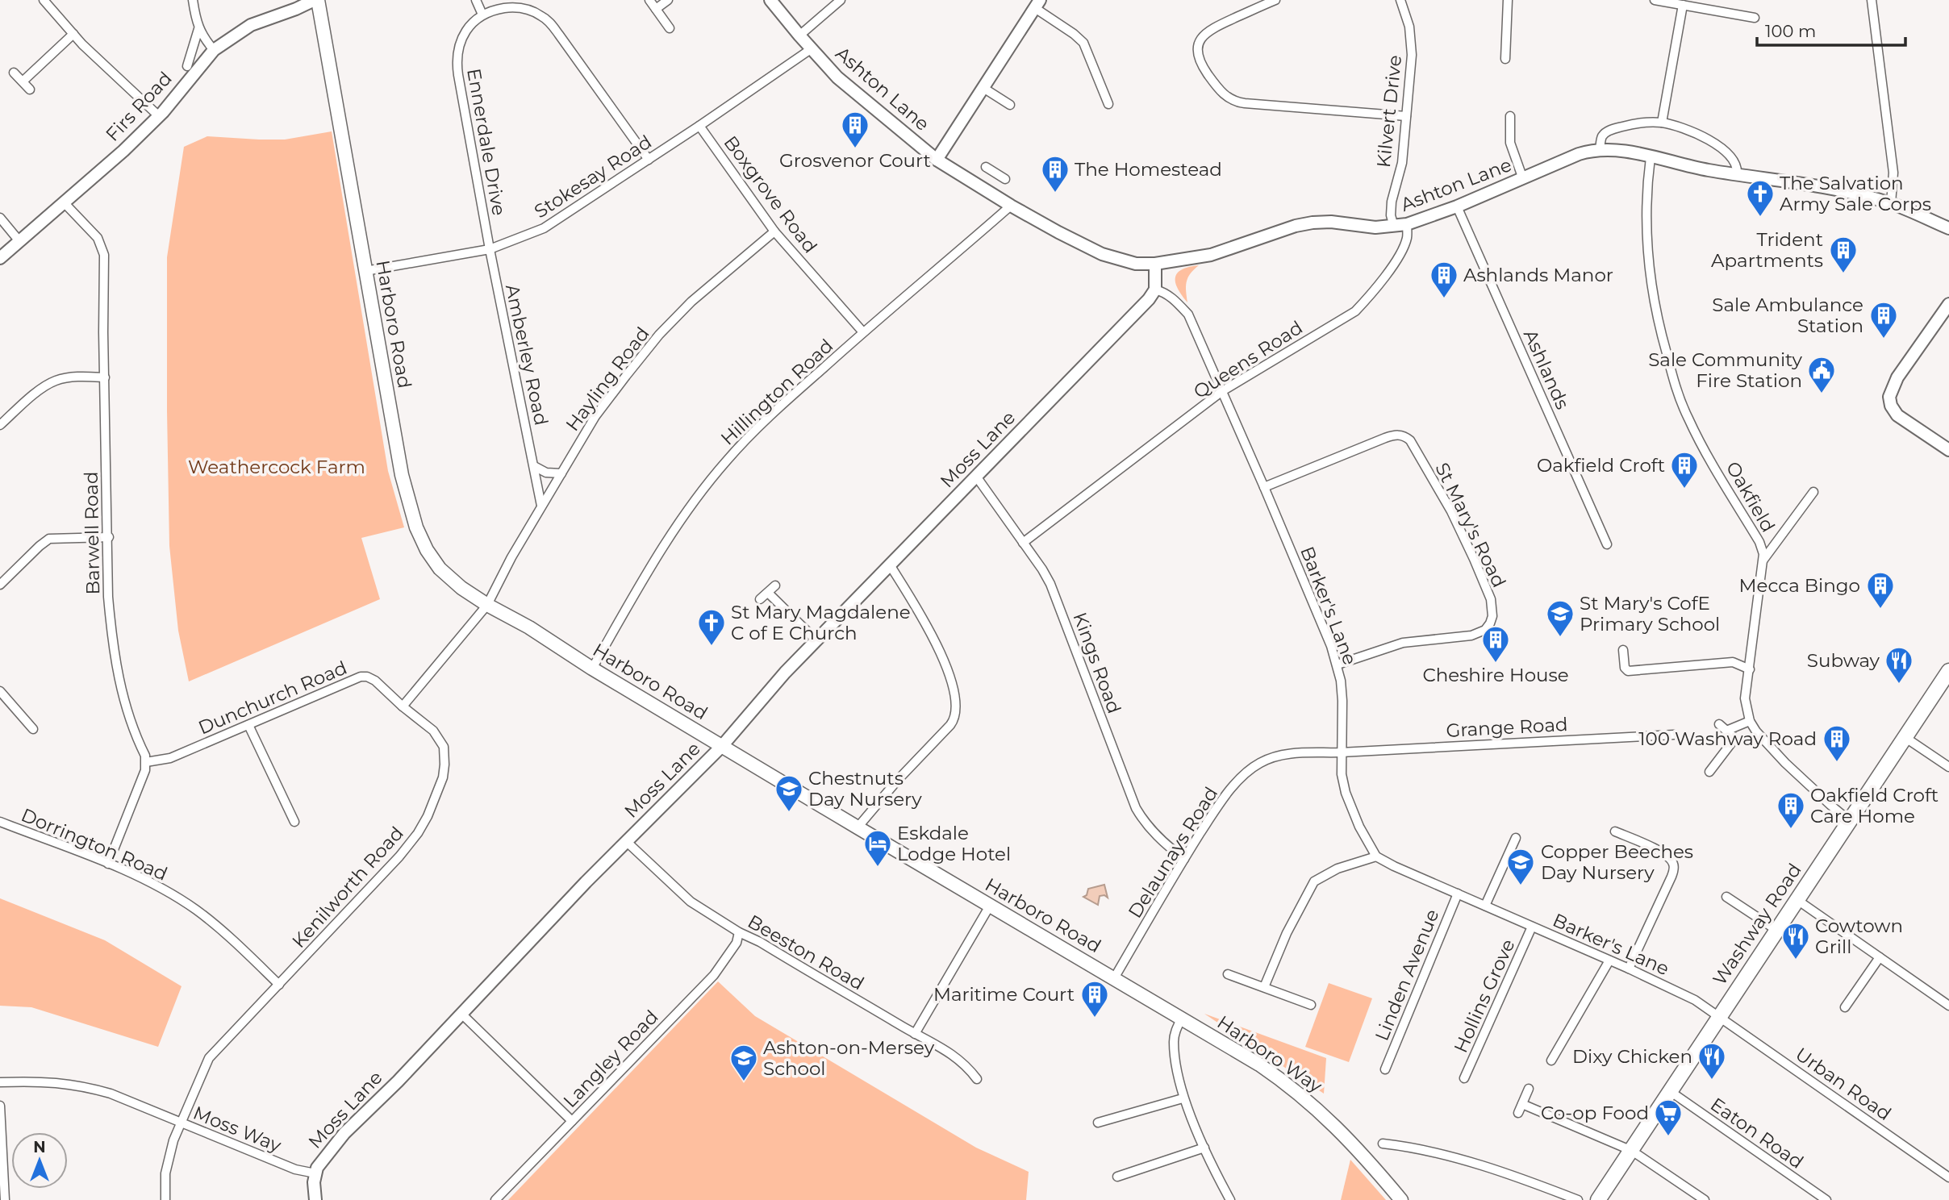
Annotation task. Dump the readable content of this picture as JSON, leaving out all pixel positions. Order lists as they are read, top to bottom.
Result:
{
  "streets": {
    "highway": ["Washway Road"],
    "main road": ["Harboro Road", "Harboro Way"],
    "street": [
      "Ashton Lane",
      "Firs Road",
      "Kilvert Drive",
      "Ennerdale Drive",
      "Stokesay Road",
      "Boxgrove Road",
      "Amberley Road",
      "Queens Road",
      "Ashlands",
      "Hayling Road",
      "Hillington Road",
      "Moss Lane",
      "Oakfield",
      "St Mary's Road",
      "Barwell Road",
      "Barker's Lane",
      "Kings Road",
      "Dunchurch Road",
      "Grange Road",
      "Dorrington Road",
      "Delaunays Road",
      "Kenilworth Road",
      "Beeston Road",
      "Linden Avenue",
      "Hollins Grove",
      "Langley Road",
      "Urban Road",
      "Moss Way",
      "Eaton Road"
    ]
  },
  "crossings": [
    ["Ashton Lane", "Kilvert Drive"],
    ["Ashton Lane", "Stokesay Road"],
    ["Ashton Lane", "Queens Road"],
    ["Ashton Lane", "Ashlands"],
    ["Ashton Lane", "Hillington Road"],
    ["Ashton Lane", "Oakfield"],
    ["Firs Road", "Harboro Road"],
    ["Firs Road", "Barwell Road"],
    ["Ennerdale Drive", "Stokesay Road"],
    ["Ennerdale Drive", "Amberley Road"],
    ["Stokesay Road", "Boxgrove Road"],
    ["Stokesay Road", "Harboro Road"],
    ["Stokesay Road", "Amberley Road"],
    ["Boxgrove Road", "Hayling Road"],
    ["Boxgrove Road", "Hillington Road"],
    ["Harboro Road", "Hayling Road"],
    ["Harboro Road", "Hillington Road"],
    ["Harboro Road", "Moss Lane"],
    ["Harboro Road", "Delaunays Road"],
    ["Harboro Road", "Harboro Way"],
    ["Amberley Road", "Hayling Road"],
    ["Queens Road", "Barker's Lane"],
    ["Queens Road", "Kings Road"],
    ["Moss Lane", "Barker's Lane"],
    ["Moss Lane", "Kings Road"],
    ["Moss Lane", "Beeston Road"],
    ["Moss Lane", "Moss Way"],
    ["Oakfield", "Washway Road"],
    ["St Mary's Road", "Barker's Lane"],
    ["Barwell Road", "Dunchurch Road"],
    ["Barker's Lane", "Grange Road"],
    ["Barker's Lane", "Delaunays Road"],
    ["Barker's Lane", "Washway Road"],
    ["Barker's Lane", "Linden Avenue"],
    ["Barker's Lane", "Hollins Grove"],
    ["Barker's Lane", "Urban Road"],
    ["Kings Road", "Delaunays Road"],
    ["Dunchurch Road", "Kenilworth Road"],
    ["Grange Road", "Delaunays Road"],
    ["Dorrington Road", "Kenilworth Road"],
    ["Kenilworth Road", "Moss Way"],
    ["Washway Road", "Urban Road"],
    ["Washway Road", "Eaton Road"],
    ["Beeston Road", "Langley Road"]
  ],
  "parks": ["Weathercock Farm"],
  "places": {
    "building": [
      "Grosvenor Court",
      "The Homestead",
      "Trident Apartments",
      "Ashlands Manor",
      "Sale Ambulance Station",
      "Oakfield Croft",
      "Mecca Bingo",
      "Cheshire House",
      "100 Washway Road",
      "Oakfield Croft Care Home",
      "Maritime Court"
    ],
    "church": ["The Salvation Army Sale Corps", "St Mary Magdalene C of E Church"],
    "public building": ["Sale Community Fire Station"],
    "school or university": [
      "St Mary's CofE Primary School",
      "Chestnuts Day Nursery",
      "Copper Beeches Day Nursery",
      "Ashton-on-Mersey School"
    ],
    "restaurant": ["Subway", "Cowtown Grill", "Dixy Chicken"],
    "hotel": ["Eskdale Lodge Hotel"],
    "supermarket": ["Co-op Food"]
  },
  "scale_bar": "100 m",
  "north": "top"
}
